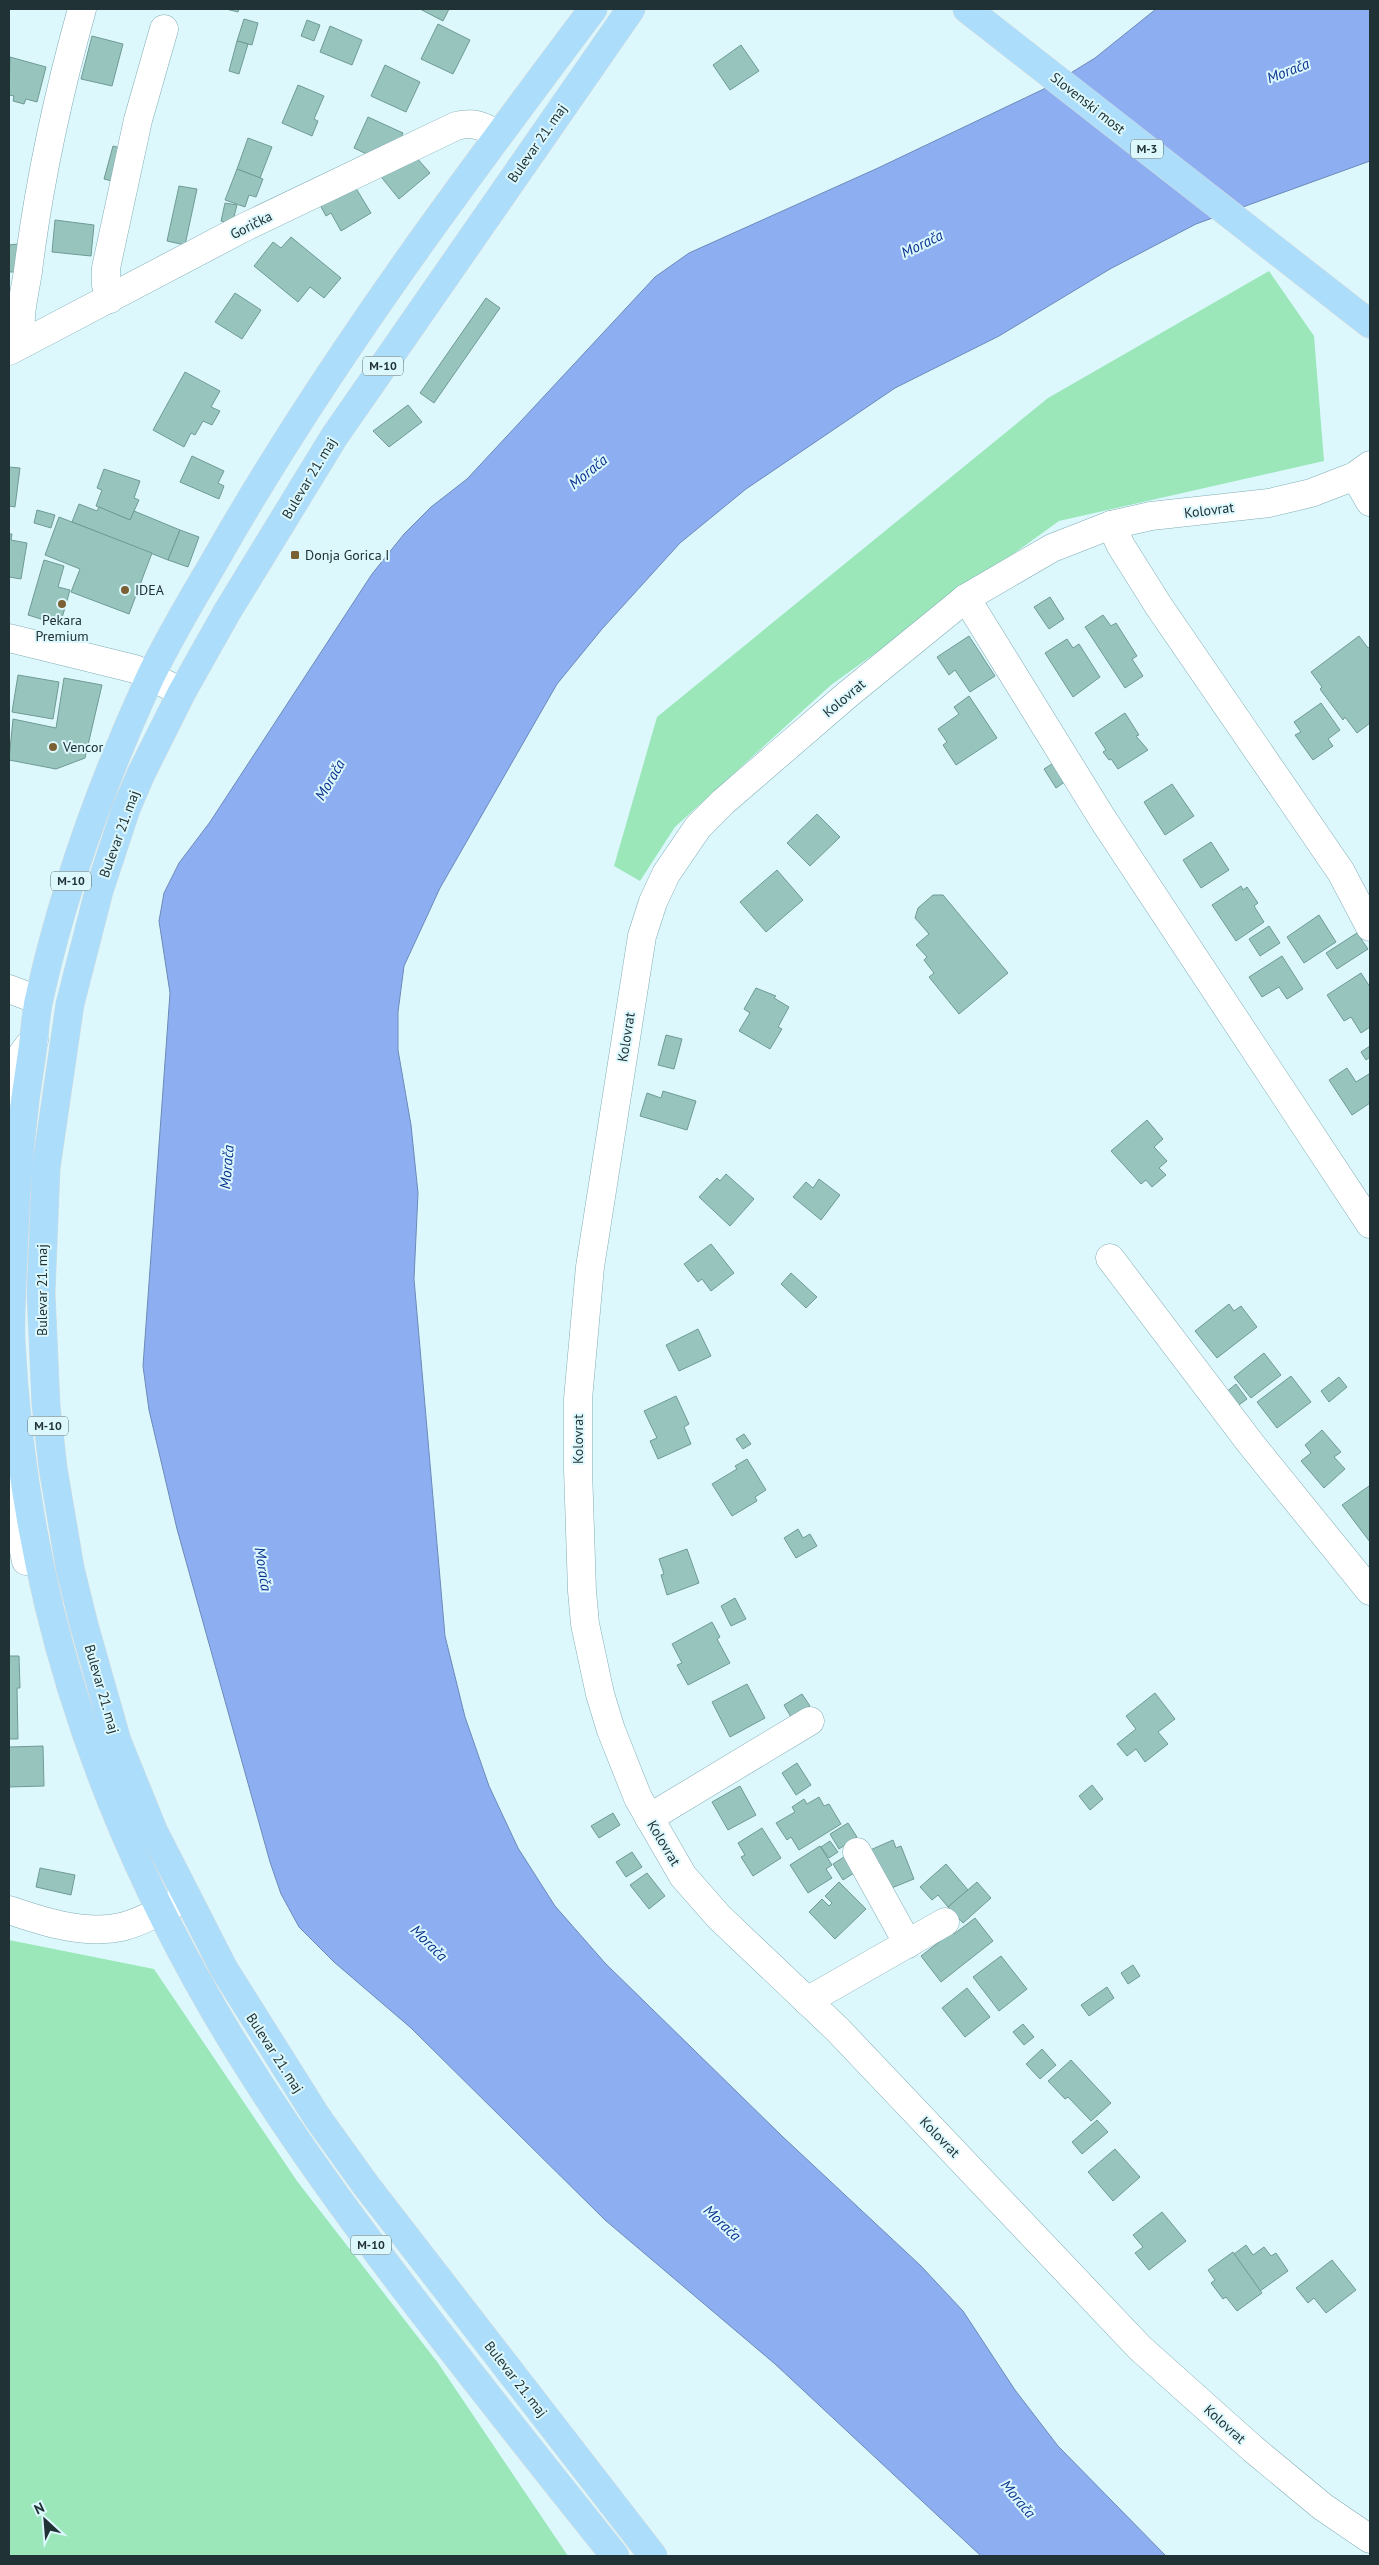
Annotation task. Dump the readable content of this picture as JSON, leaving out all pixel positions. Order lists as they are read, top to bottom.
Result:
{
  "streets": {
    "main road": [
      "Slovenski most",
      "Bulevar 21. maj",
      "M-3",
      "M-10"
    ],
    "street": ["Gorička", "Kolovrat"]
  },
  "crossings": [
    ["Bulevar 21. maj", "Gorička"]
  ],
  "water": ["Morača"],
  "places": {
    "transit": ["Donja Gorica I"],
    "other": ["IDEA", "Pekara Premium", "Vencor"]
  },
  "north": "top left"
}
